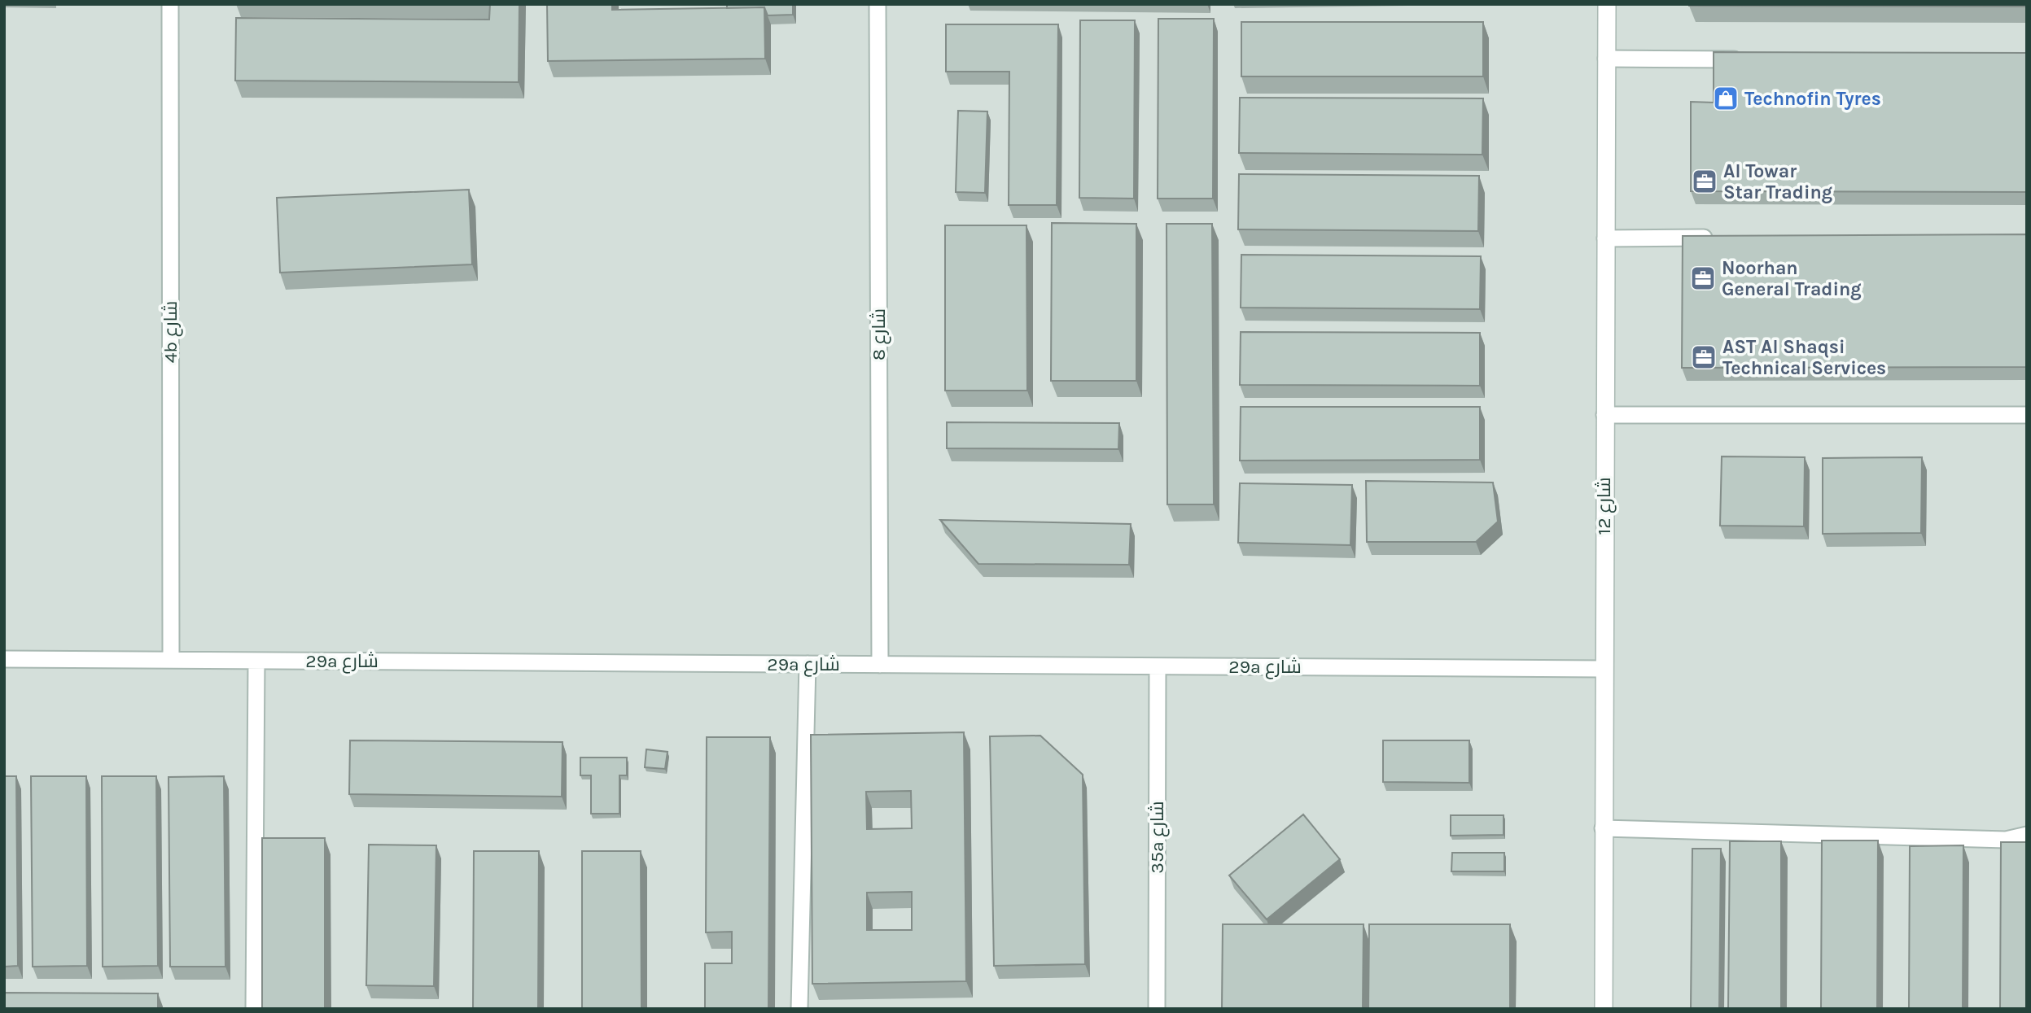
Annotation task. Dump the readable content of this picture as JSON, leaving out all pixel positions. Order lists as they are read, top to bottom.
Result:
{
  "streets": {
    "street": ["شارع 12"],
    "lane": [
      "4b شارع",
      "شارع 8",
      "29a شارع",
      "35a شارع"
    ]
  },
  "crossings": [
    ["4b شارع", "29a شارع"],
    ["شارع 8", "29a شارع"],
    ["شارع 12", "29a شارع"],
    ["29a شارع", "35a شارع"]
  ],
  "places": {
    "shop": ["Technofin Tyres"],
    "office": ["Al Towar Star Trading", "Noorhan General Trading", "AST Al Shaqsi Technical Services"]
  }
}
